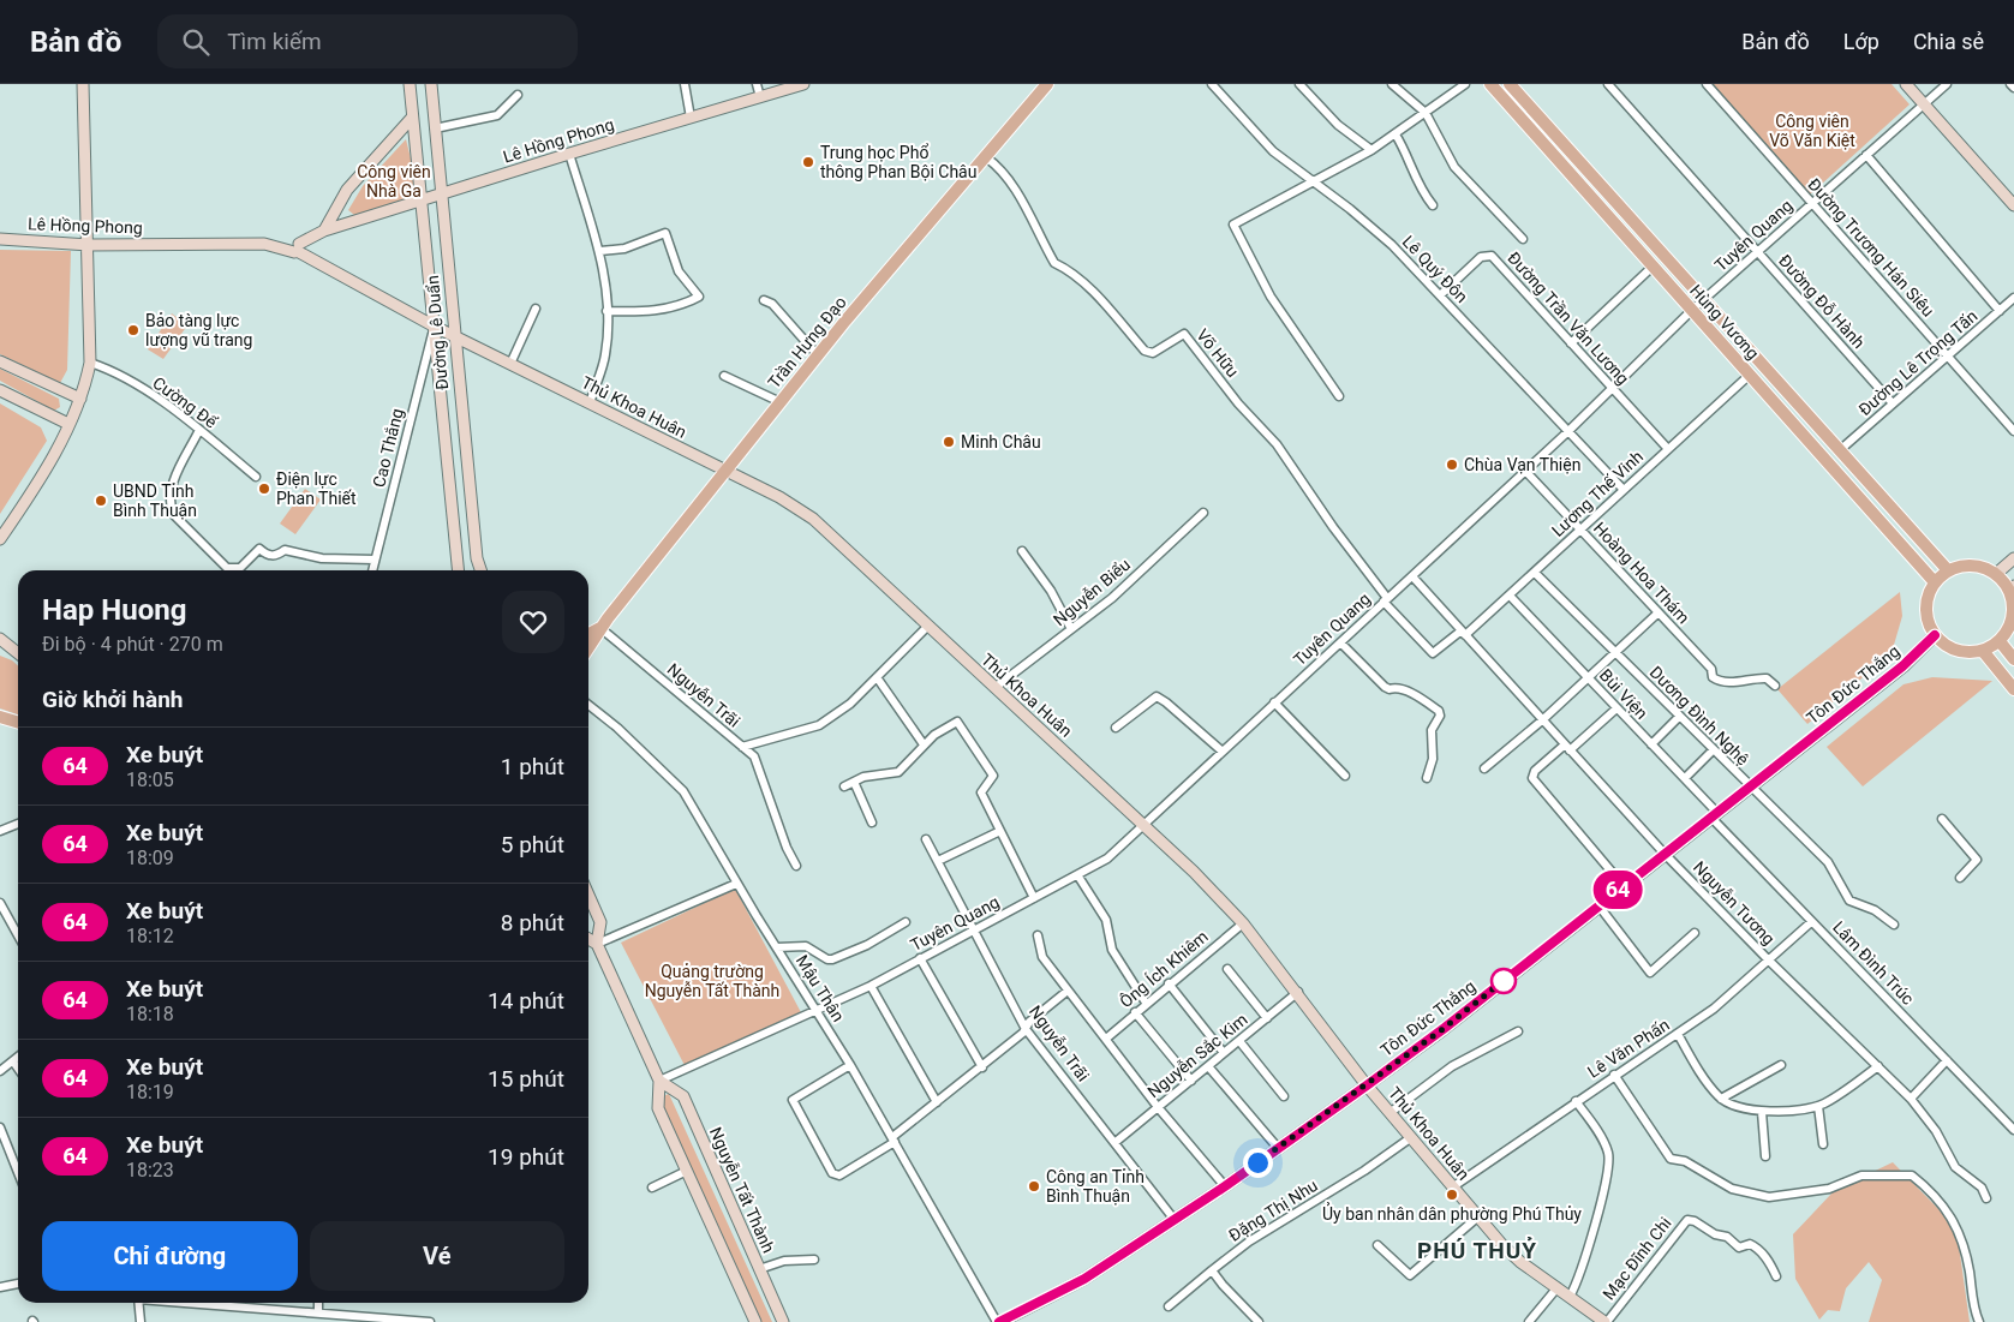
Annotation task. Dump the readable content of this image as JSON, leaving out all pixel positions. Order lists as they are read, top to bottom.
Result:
{
  "streets": {
    "main road": [
      "Lê Hồng Phong",
      "Hùng Vương",
      "Đường Lê Duẩn",
      "Trần Hưng Đạo",
      "Thủ Khoa Huân",
      "Tôn Đức Thắng",
      "Nguyễn Tất Thành"
    ],
    "street": [
      "Tuyên Quang",
      "Đường Trương Hán Siêu",
      "Lê Quý Đôn",
      "Đường Đỗ Hành",
      "Đường Trần Văn Lương",
      "Võ Hữu",
      "Đường Lê Trọng Tấn",
      "Cường Để",
      "Cao Thắng",
      "Lương Thế Vinh",
      "Hoàng Hoa Thám",
      "Nguyễn Biểu",
      "Bùi Viện",
      "Nguyễn Trãi",
      "Dương Đình Nghệ",
      "Nguyễn Tương",
      "Lâm Đình Trúc",
      "Ông Ích Khiêm",
      "Mậu Thân",
      "Lê Văn Phấn",
      "Nguyễn Sắc Kim",
      "Đặng Thị Nhu",
      "Mạc Đĩnh Chi"
    ]
  },
  "crossings": [
    ["Lê Hồng Phong", "Đường Lê Duẩn"],
    ["Lê Hồng Phong", "Thủ Khoa Huân"],
    ["Tuyên Quang", "Đường Trương Hán Siêu"],
    ["Tuyên Quang", "Lê Quý Đôn"],
    ["Tuyên Quang", "Đường Đỗ Hành"],
    ["Tuyên Quang", "Đường Trần Văn Lương"],
    ["Tuyên Quang", "Hùng Vương"],
    ["Tuyên Quang", "Võ Hữu"],
    ["Tuyên Quang", "Thủ Khoa Huân"],
    ["Tuyên Quang", "Lương Thế Vinh"],
    ["Tuyên Quang", "Hoàng Hoa Thám"],
    ["Tuyên Quang", "Nguyễn Trãi"],
    ["Tuyên Quang", "Nguyễn Tương"],
    ["Tuyên Quang", "Mậu Thân"],
    ["Tuyên Quang", "Nguyễn Tất Thành"],
    ["Đường Trương Hán Siêu", "Đường Lê Trọng Tấn"],
    ["Lê Quý Đôn", "Đường Trần Văn Lương"],
    ["Lê Quý Đôn", "Lương Thế Vinh"],
    ["Đường Đỗ Hành", "Đường Lê Trọng Tấn"],
    ["Đường Trần Văn Lương", "Lương Thế Vinh"],
    ["Hùng Vương", "Đường Lê Trọng Tấn"],
    ["Hùng Vương", "Lương Thế Vinh"],
    ["Hùng Vương", "Tôn Đức Thắng"],
    ["Đường Lê Duẩn", "Thủ Khoa Huân"],
    ["Đường Lê Duẩn", "Cao Thắng"],
    ["Trần Hưng Đạo", "Võ Hữu"],
    ["Trần Hưng Đạo", "Thủ Khoa Huân"],
    ["Trần Hưng Đạo", "Nguyễn Trãi"],
    ["Võ Hữu", "Lương Thế Vinh"],
    ["Thủ Khoa Huân", "Cao Thắng"],
    ["Thủ Khoa Huân", "Nguyễn Biểu"],
    ["Thủ Khoa Huân", "Tôn Đức Thắng"],
    ["Thủ Khoa Huân", "Ông Ích Khiêm"],
    ["Thủ Khoa Huân", "Lê Văn Phấn"],
    ["Thủ Khoa Huân", "Nguyễn Sắc Kim"],
    ["Thủ Khoa Huân", "Đặng Thị Nhu"],
    ["Thủ Khoa Huân", "Mạc Đĩnh Chi"],
    ["Lương Thế Vinh", "Hoàng Hoa Thám"],
    ["Lương Thế Vinh", "Bùi Viện"],
    ["Lương Thế Vinh", "Dương Đình Nghệ"],
    ["Lương Thế Vinh", "Nguyễn Tương"],
    ["Tôn Đức Thắng", "Bùi Viện"],
    ["Tôn Đức Thắng", "Nguyễn Trãi"],
    ["Tôn Đức Thắng", "Dương Đình Nghệ"],
    ["Tôn Đức Thắng", "Nguyễn Tương"],
    ["Tôn Đức Thắng", "Lâm Đình Trúc"],
    ["Tôn Đức Thắng", "Mậu Thân"],
    ["Bùi Viện", "Lâm Đình Trúc"],
    ["Nguyễn Trãi", "Nguyễn Sắc Kim"],
    ["Nguyễn Tương", "Lê Văn Phấn"],
    ["Lâm Đình Trúc", "Lê Văn Phấn"]
  ],
  "districts": ["PHÚ THUỶ"],
  "parks": ["Công viên Võ Văn Kiệt", "Công viên Nhà Ga", "Quảng trường Nguyễn Tất Thành"],
  "places": [
    "Trung học Phổ thông Phan Bội Châu",
    "Bảo tàng lực lượng vũ trang",
    "Minh Châu",
    "Chùa Vạn Thiện",
    "Điện lực Phan Thiết",
    "UBND Tỉnh Bình Thuận",
    "Công an Tỉnh Bình Thuận",
    "Ủy ban nhân dân phường Phú Thủy"
  ],
  "lines": ["bus line 64"],
  "page": {
    "header": "Bản đồ",
    "search": "Tìm kiếm",
    "nav": ["Bản đồ", "Lớp", "Chia sẻ"],
    "on_map": "64",
    "heading": [
      ["Hap Huong", "Đi bộ · 4 phút · 270 m"],
      "Giờ khởi hành"
    ],
    "list": [
      {
        "mark": "64",
        "name": "Xe buýt",
        "note": "18:05",
        "value": "1 phút"
      },
      {
        "mark": "64",
        "name": "Xe buýt",
        "note": "18:09",
        "value": "5 phút"
      },
      {
        "mark": "64",
        "name": "Xe buýt",
        "note": "18:12",
        "value": "8 phút"
      },
      {
        "mark": "64",
        "name": "Xe buýt",
        "note": "18:18",
        "value": "14 phút"
      },
      {
        "mark": "64",
        "name": "Xe buýt",
        "note": "18:19",
        "value": "15 phút"
      },
      {
        "mark": "64",
        "name": "Xe buýt",
        "note": "18:23",
        "value": "19 phút"
      }
    ],
    "buttons": ["Chỉ đường", "Vé"]
  }
}
